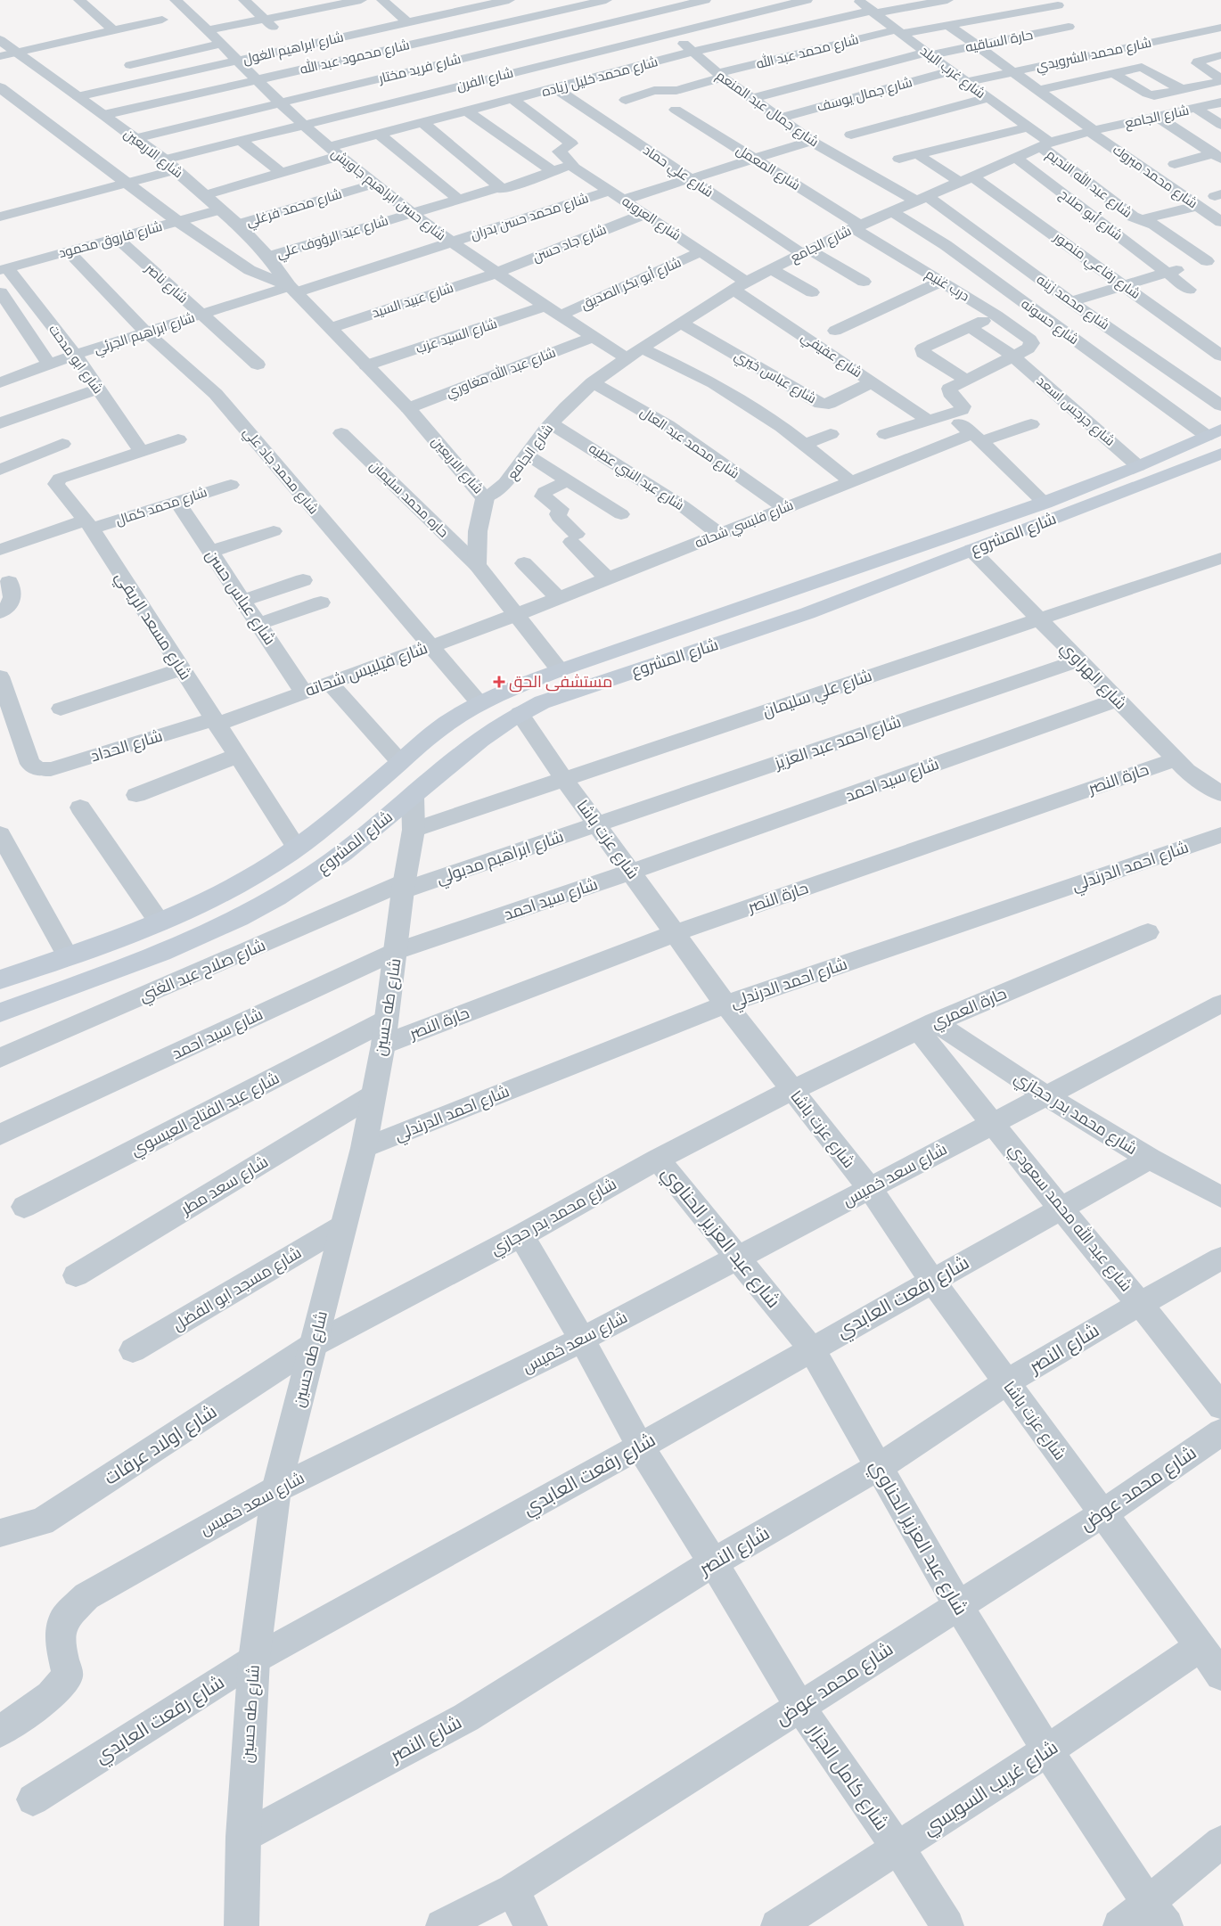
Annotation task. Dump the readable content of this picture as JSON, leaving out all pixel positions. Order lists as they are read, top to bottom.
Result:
{
  "streets": {
    "main road": ["شارع المشروع"],
    "street": [
      "حارة الساقيه",
      "شارع ابراهيم الغول",
      "شارع محمد عبد الله",
      "شارع محمد الشرويدي",
      "شارع محمود عبد الله",
      "شارع فريد مختار",
      "شارع غرب البلد",
      "شارع محمد خليل زياده",
      "شارع الفرن",
      "شارع جمال يوسف",
      "شارع جمال عبد المنعم",
      "شارع الجامع",
      "شارع الاربعين",
      "شارع المعمل",
      "شارع علي حماد",
      "شارع محمد مبروك",
      "شارع عبد الله النديم",
      "شارع حسن ابراهيم جاويش",
      "شارع محمد فرغلي",
      "شارع أبو صلاح",
      "شارع محمد حسن بدران",
      "شارع العروبه",
      "شارع عبد الرؤوف علي",
      "شارع فاروق محمود",
      "شارع جاد حسن",
      "شارع رفاعي منصور",
      "شارع ناصر",
      "شارع أبو بكر الصديق",
      "درب غنيم",
      "شارع عبيد السيد",
      "شارع محمد زينه",
      "شارع حسونه",
      "شارع ابراهيم الجرئي",
      "شارع السيد عزب",
      "شارع عفيفي",
      "شارع ابو مدحت",
      "شارع عبد الله مغاوري",
      "شارع عباس خيري",
      "شارع جرجس اسعد",
      "شارع محمد عبد العال",
      "شارع محمد جاد علي",
      "شارع عبد النبي عطيه",
      "حاره محمد سليمان",
      "شارع محمد كمال",
      "شارع فلبسي شحاته",
      "شارع عباس حسن",
      "شارع مسعد الريفي",
      "شارع فيليبس شحاته",
      "شارع الهراوي",
      "شارع علي سليمان",
      "شارع احمد عبد العزيز",
      "شارع الحداد",
      "حارة النصر",
      "شارع سيد احمد",
      "شارع عزت باشا",
      "شارع ابراهيم مدبولي",
      "شارع احمد الدرندلي",
      "شارع صلاح عبد الغني",
      "شارع طه حسين",
      "حارة العمري",
      "شارع محمد بدر حجازي",
      "شارع عبد الفتاح العيسوي",
      "شارع سعد خميس",
      "شارع سعد مطر",
      "شارع عبد الله محمد سعودي",
      "شارع عبد العزيز الحناوي",
      "شارع مسجد ابو الفضل",
      "شارع رفعت العابدي",
      "شارع النصر",
      "شارع اولاد عرفات",
      "شارع محمد عوض",
      "شارع كامل الجزار",
      "شارع غريب السويسي"
    ]
  },
  "crossings": [
    ["حارة الساقيه", "شارع غرب البلد"],
    ["حارة الساقيه", "شارع جمال عبد المنعم"],
    ["حارة الساقيه", "شارع محمد مبروك"],
    ["شارع ابراهيم الغول", "شارع الاربعين"],
    ["شارع ابراهيم الغول", "شارع حسن ابراهيم جاويش"],
    ["شارع محمد عبد الله", "شارع غرب البلد"],
    ["شارع محمد عبد الله", "شارع جمال عبد المنعم"],
    ["شارع محمد عبد الله", "شارع محمد مبروك"],
    ["شارع محمد الشرويدي", "شارع غرب البلد"],
    ["شارع محمد الشرويدي", "شارع محمد مبروك"],
    ["شارع محمود عبد الله", "شارع الاربعين"],
    ["شارع محمود عبد الله", "شارع حسن ابراهيم جاويش"],
    ["شارع فريد مختار", "شارع جمال عبد المنعم"],
    ["شارع فريد مختار", "شارع الاربعين"],
    ["شارع فريد مختار", "شارع حسن ابراهيم جاويش"],
    ["شارع غرب البلد", "شارع محمد خليل زياده"],
    ["شارع غرب البلد", "شارع جمال يوسف"],
    ["شارع غرب البلد", "شارع الجامع"],
    ["شارع غرب البلد", "شارع عبد الله النديم"],
    ["شارع محمد خليل زياده", "شارع جمال عبد المنعم"],
    ["شارع محمد خليل زياده", "شارع الاربعين"],
    ["شارع محمد خليل زياده", "شارع علي حماد"],
    ["شارع محمد خليل زياده", "شارع حسن ابراهيم جاويش"],
    ["شارع محمد خليل زياده", "شارع العروبه"],
    ["شارع الفرن", "شارع جمال عبد المنعم"],
    ["شارع الفرن", "شارع الاربعين"],
    ["شارع الفرن", "شارع حسن ابراهيم جاويش"],
    ["شارع جمال يوسف", "شارع جمال عبد المنعم"],
    ["شارع جمال عبد المنعم", "شارع الجامع"],
    ["شارع جمال عبد المنعم", "شارع محمد زينه"],
    ["شارع الجامع", "شارع الاربعين"],
    ["شارع الجامع", "شارع المعمل"],
    ["شارع الجامع", "شارع علي حماد"],
    ["شارع الجامع", "شارع محمد مبروك"],
    ["شارع الجامع", "شارع عبد الله النديم"],
    ["شارع الجامع", "شارع حسن ابراهيم جاويش"],
    ["شارع الجامع", "شارع أبو صلاح"],
    ["شارع الجامع", "شارع العروبه"],
    ["شارع الجامع", "شارع رفاعي منصور"],
    ["شارع الجامع", "درب غنيم"],
    ["شارع الجامع", "شارع محمد زينه"],
    ["شارع الجامع", "شارع حسونه"],
    ["شارع الجامع", "شارع عفيفي"],
    ["شارع الجامع", "شارع عباس خيري"],
    ["شارع الجامع", "شارع محمد عبد العال"],
    ["شارع الجامع", "شارع عبد النبي عطيه"],
    ["شارع الاربعين", "شارع محمد فرغلي"],
    ["شارع الاربعين", "شارع محمد حسن بدران"],
    ["شارع الاربعين", "شارع عبد الرؤوف علي"],
    ["شارع الاربعين", "شارع فاروق محمود"],
    ["شارع الاربعين", "شارع عبيد السيد"],
    ["شارع الاربعين", "شارع ابراهيم الجرئي"],
    ["شارع الاربعين", "شارع السيد عزب"],
    ["شارع الاربعين", "شارع عبد الله مغاوري"],
    ["شارع الاربعين", "حاره محمد سليمان"],
    ["شارع المعمل", "درب غنيم"],
    ["شارع حسن ابراهيم جاويش", "شارع محمد فرغلي"],
    ["شارع حسن ابراهيم جاويش", "شارع محمد حسن بدران"],
    ["شارع حسن ابراهيم جاويش", "شارع عبد الرؤوف علي"],
    ["شارع حسن ابراهيم جاويش", "شارع جاد حسن"],
    ["شارع حسن ابراهيم جاويش", "شارع أبو بكر الصديق"],
    ["شارع حسن ابراهيم جاويش", "شارع عبيد السيد"],
    ["شارع حسن ابراهيم جاويش", "شارع السيد عزب"],
    ["شارع حسن ابراهيم جاويش", "شارع عبد الله مغاوري"],
    ["شارع محمد حسن بدران", "شارع العروبه"],
    ["شارع محمد حسن بدران", "شارع ابراهيم الجرئي"],
    ["شارع العروبه", "شارع عبد الرؤوف علي"],
    ["شارع العروبه", "شارع جاد حسن"],
    ["شارع العروبه", "شارع أبو بكر الصديق"],
    ["شارع العروبه", "شارع عفيفي"],
    ["شارع فاروق محمود", "شارع ناصر"],
    ["شارع فاروق محمود", "شارع ابو مدحت"],
    ["شارع فاروق محمود", "شارع محمد جاد علي"],
    ["شارع جاد حسن", "شارع عبيد السيد"],
    ["شارع ناصر", "شارع ابراهيم الجرئي"],
    ["درب غنيم", "شارع جرجس اسعد"],
    ["شارع حسونه", "شارع المشروع"],
    ["شارع ابراهيم الجرئي", "شارع ابو مدحت"],
    ["شارع ابراهيم الجرئي", "شارع محمد جاد علي"],
    ["شارع عفيفي", "شارع عباس خيري"],
    ["شارع ابو مدحت", "شارع مسعد الريفي"],
    ["شارع جرجس اسعد", "شارع المشروع"],
    ["شارع محمد عبد العال", "شارع فلبسي شحاته"],
    ["شارع محمد جاد علي", "شارع المشروع"],
    ["شارع محمد جاد علي", "شارع فيليبس شحاته"],
    ["شارع عبد النبي عطيه", "شارع فلبسي شحاته"],
    ["شارع محمد كمال", "شارع عباس حسن"],
    ["شارع محمد كمال", "شارع مسعد الريفي"],
    ["شارع فلبسي شحاته", "شارع فيليبس شحاته"],
    ["شارع المشروع", "شارع مسعد الريفي"],
    ["شارع المشروع", "شارع الهراوي"],
    ["شارع المشروع", "شارع عزت باشا"],
    ["شارع المشروع", "شارع طه حسين"],
    ["شارع عباس حسن", "شارع فيليبس شحاته"],
    ["شارع مسعد الريفي", "شارع فيليبس شحاته"],
    ["شارع مسعد الريفي", "شارع الحداد"],
    ["شارع فيليبس شحاته", "شارع الحداد"],
    ["شارع الهراوي", "شارع علي سليمان"],
    ["شارع الهراوي", "شارع احمد عبد العزيز"],
    ["شارع الهراوي", "حارة النصر"],
    ["شارع الهراوي", "شارع سيد احمد"],
    ["شارع علي سليمان", "شارع عزت باشا"],
    ["شارع علي سليمان", "شارع طه حسين"],
    ["شارع احمد عبد العزيز", "شارع عزت باشا"],
    ["شارع احمد عبد العزيز", "شارع ابراهيم مدبولي"],
    ["حارة النصر", "شارع عزت باشا"],
    ["حارة النصر", "شارع طه حسين"],
    ["حارة النصر", "شارع عبد الفتاح العيسوي"],
    ["شارع سيد احمد", "شارع عزت باشا"],
    ["شارع سيد احمد", "شارع طه حسين"],
    ["شارع عزت باشا", "شارع ابراهيم مدبولي"],
    ["شارع عزت باشا", "شارع احمد الدرندلي"],
    ["شارع عزت باشا", "حارة العمري"],
    ["شارع عزت باشا", "شارع محمد بدر حجازي"],
    ["شارع عزت باشا", "شارع سعد خميس"],
    ["شارع عزت باشا", "شارع رفعت العابدي"],
    ["شارع عزت باشا", "شارع النصر"],
    ["شارع عزت باشا", "شارع محمد عوض"],
    ["شارع عزت باشا", "شارع غريب السويسي"],
    ["شارع ابراهيم مدبولي", "شارع صلاح عبد الغني"],
    ["شارع ابراهيم مدبولي", "شارع طه حسين"],
    ["شارع احمد الدرندلي", "شارع طه حسين"],
    ["شارع صلاح عبد الغني", "شارع طه حسين"],
    ["شارع طه حسين", "شارع محمد بدر حجازي"],
    ["شارع طه حسين", "شارع عبد الفتاح العيسوي"],
    ["شارع طه حسين", "شارع سعد خميس"],
    ["شارع طه حسين", "شارع سعد مطر"],
    ["شارع طه حسين", "شارع مسجد ابو الفضل"],
    ["شارع طه حسين", "شارع رفعت العابدي"],
    ["شارع طه حسين", "شارع النصر"],
    ["شارع طه حسين", "شارع اولاد عرفات"],
    ["حارة العمري", "شارع محمد بدر حجازي"],
    ["حارة العمري", "شارع عبد الله محمد سعودي"],
    ["شارع محمد بدر حجازي", "شارع سعد خميس"],
    ["شارع محمد بدر حجازي", "شارع عبد الله محمد سعودي"],
    ["شارع محمد بدر حجازي", "شارع عبد العزيز الحناوي"],
    ["شارع محمد بدر حجازي", "شارع رفعت العابدي"],
    ["شارع محمد بدر حجازي", "شارع اولاد عرفات"],
    ["شارع محمد بدر حجازي", "شارع كامل الجزار"],
    ["شارع سعد خميس", "شارع عبد الله محمد سعودي"],
    ["شارع سعد خميس", "شارع عبد العزيز الحناوي"],
    ["شارع سعد خميس", "شارع كامل الجزار"],
    ["شارع عبد الله محمد سعودي", "شارع رفعت العابدي"],
    ["شارع عبد الله محمد سعودي", "شارع النصر"],
    ["شارع عبد العزيز الحناوي", "شارع رفعت العابدي"],
    ["شارع عبد العزيز الحناوي", "شارع النصر"],
    ["شارع عبد العزيز الحناوي", "شارع محمد عوض"],
    ["شارع عبد العزيز الحناوي", "شارع غريب السويسي"],
    ["شارع رفعت العابدي", "شارع كامل الجزار"],
    ["شارع النصر", "شارع كامل الجزار"],
    ["شارع محمد عوض", "شارع كامل الجزار"],
    ["شارع كامل الجزار", "شارع غريب السويسي"]
  ],
  "places": {
    "health": ["مستشفى الحق"]
  }
}
